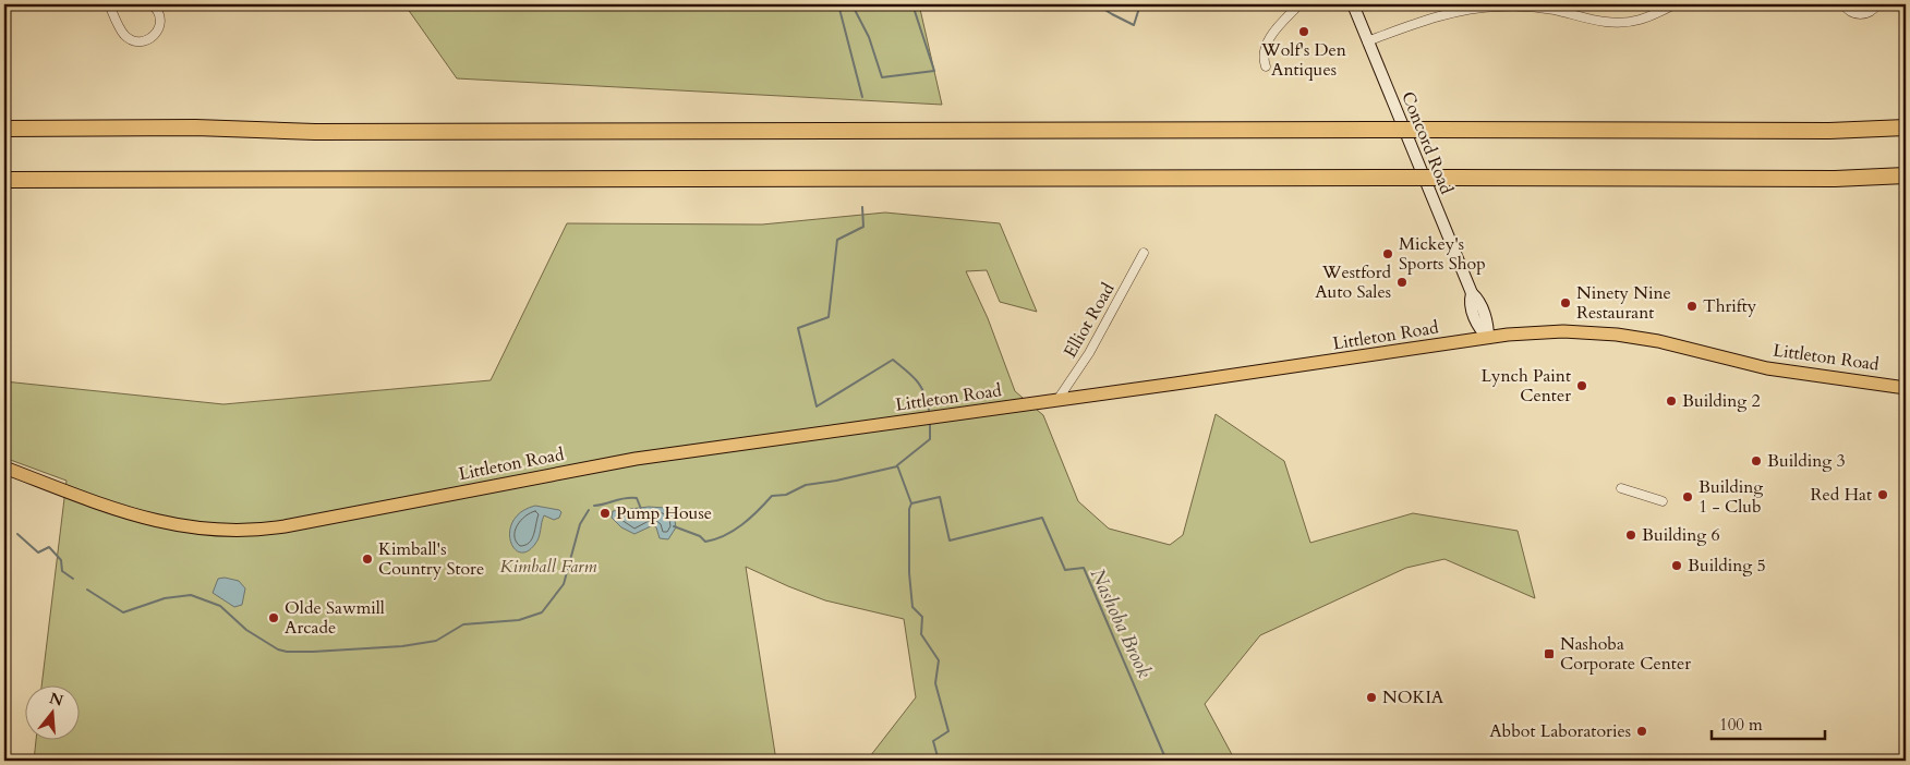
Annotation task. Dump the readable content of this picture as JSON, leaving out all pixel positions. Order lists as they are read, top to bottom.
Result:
{
  "streets": {
    "main road": ["Concord Road", "Littleton Road"],
    "street": ["Elliot Road"]
  },
  "crossings": [
    ["Concord Road", "Littleton Road"],
    ["Elliot Road", "Littleton Road"]
  ],
  "water": ["Nashoba Brook"],
  "parks": ["Kimball Farm"],
  "places": {
    "other": [
      "Wolf's Den Antiques",
      "Mickey's Sports Shop",
      "Westford Auto Sales",
      "Ninety Nine Restaurant",
      "Thrifty",
      "Lynch Paint Center",
      "Building 2",
      "Building 3",
      "Red Hat",
      "Building 1 - Club",
      "Pump House",
      "Building 6",
      "Kimball's Country Store",
      "Building 5",
      "Olde Sawmill Arcade",
      "NOKIA",
      "Abbot Laboratories"
    ],
    "transit": ["Nashoba Corporate Center"]
  },
  "scale_bar": "100 m",
  "north": "top"
}
